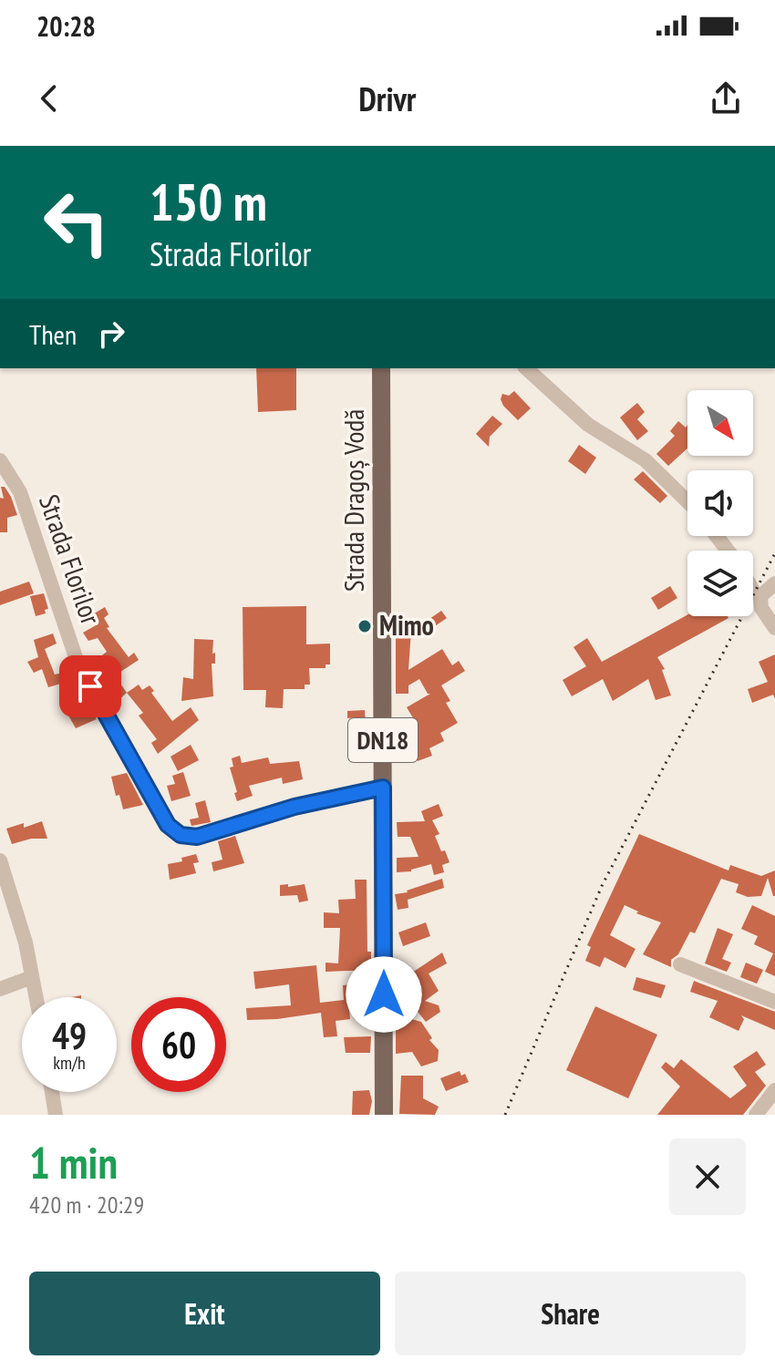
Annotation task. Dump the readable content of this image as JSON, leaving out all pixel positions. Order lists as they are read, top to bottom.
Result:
{
  "streets": {
    "main road": ["Strada Dragoș Vodă", "DN18"],
    "street": ["Strada Florilor"]
  },
  "crossings": [
    ["Strada Dragoș Vodă", "Strada Florilor"]
  ],
  "places": ["Mimo"],
  "north": "bottom right",
  "page": {
    "status": "20:28",
    "header": "Drivr",
    "turn": ["150 m", "Strada Florilor"],
    "then": "Then",
    "speed": "49 km/h",
    "limit": "60",
    "heading": ["1 min", "420 m · 20:29"],
    "buttons": ["Exit", "Share"]
  }
}
